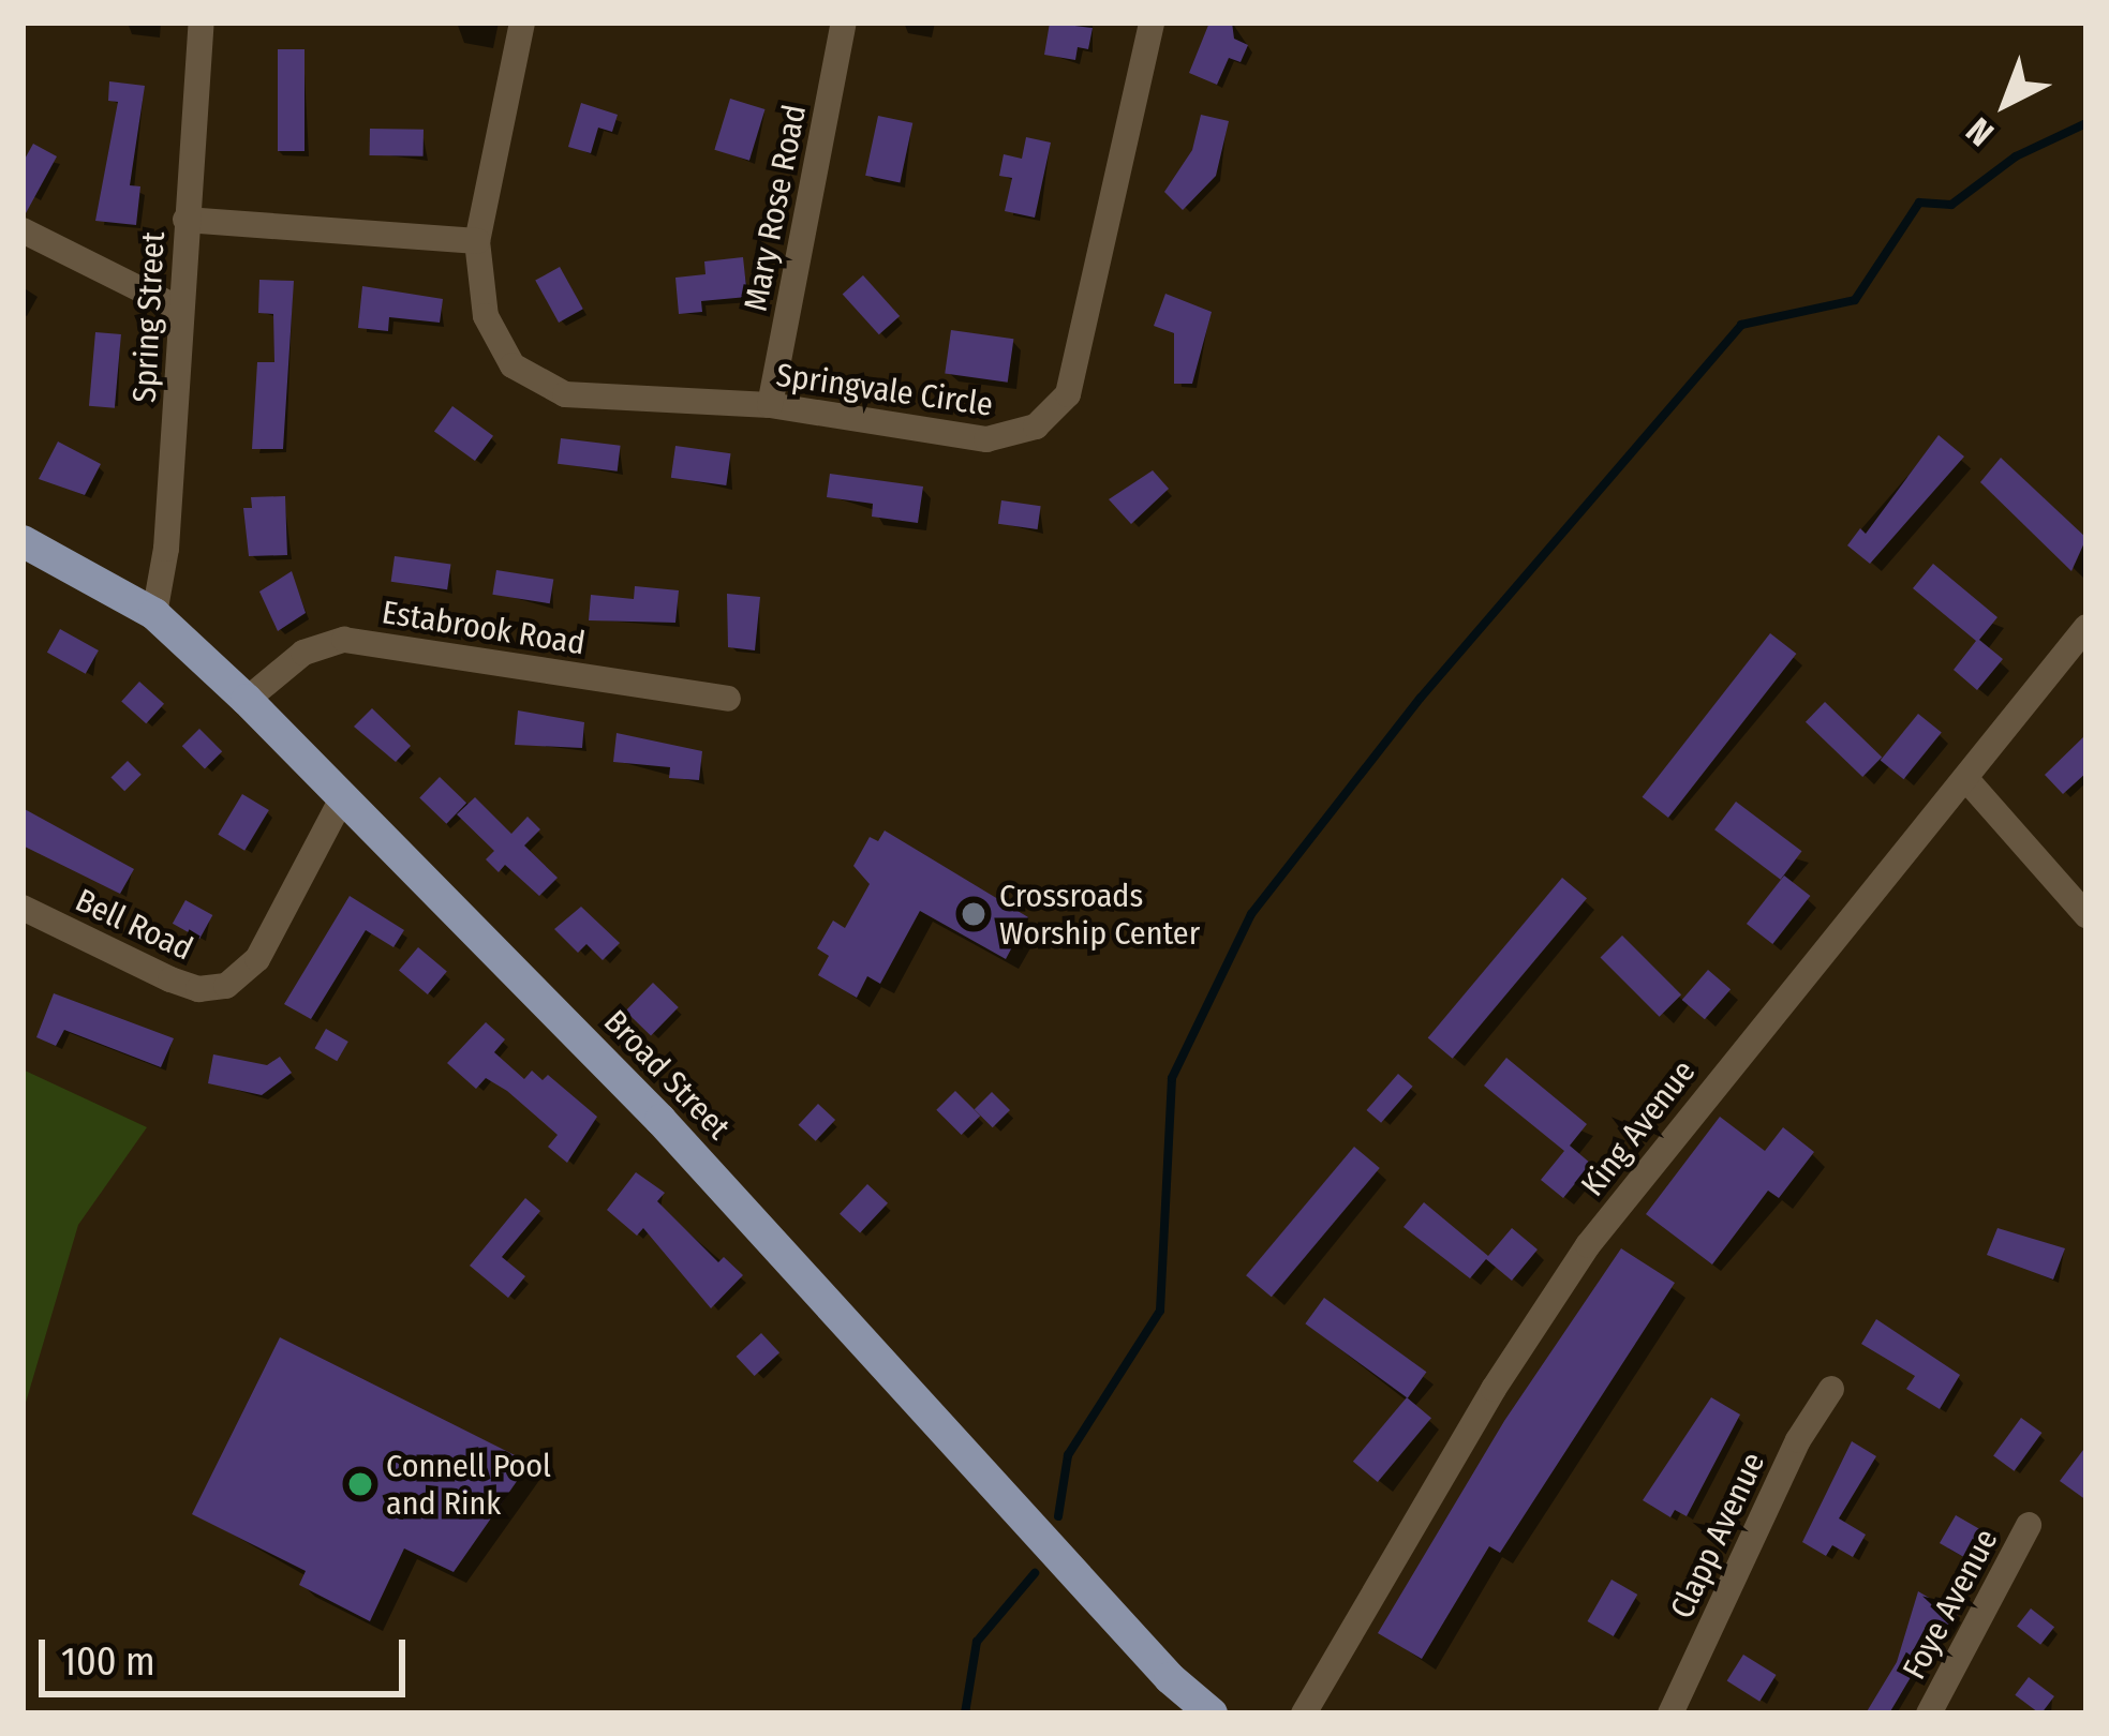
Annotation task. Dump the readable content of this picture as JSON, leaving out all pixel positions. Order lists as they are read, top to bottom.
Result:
{
  "streets": {
    "main road": ["Broad Street"],
    "street": [
      "Mary Rose Road",
      "Spring Street",
      "Springvale Circle",
      "Estabrook Road",
      "Bell Road",
      "King Avenue",
      "Clapp Avenue",
      "Foye Avenue"
    ]
  },
  "crossings": [
    ["Mary Rose Road", "Springvale Circle"],
    ["Spring Street", "Broad Street"],
    ["Estabrook Road", "Broad Street"],
    ["Bell Road", "Broad Street"]
  ],
  "places": ["Crossroads Worship Center", "Connell Pool and Rink"],
  "scale_bar": "100 m",
  "north": "bottom left"
}
